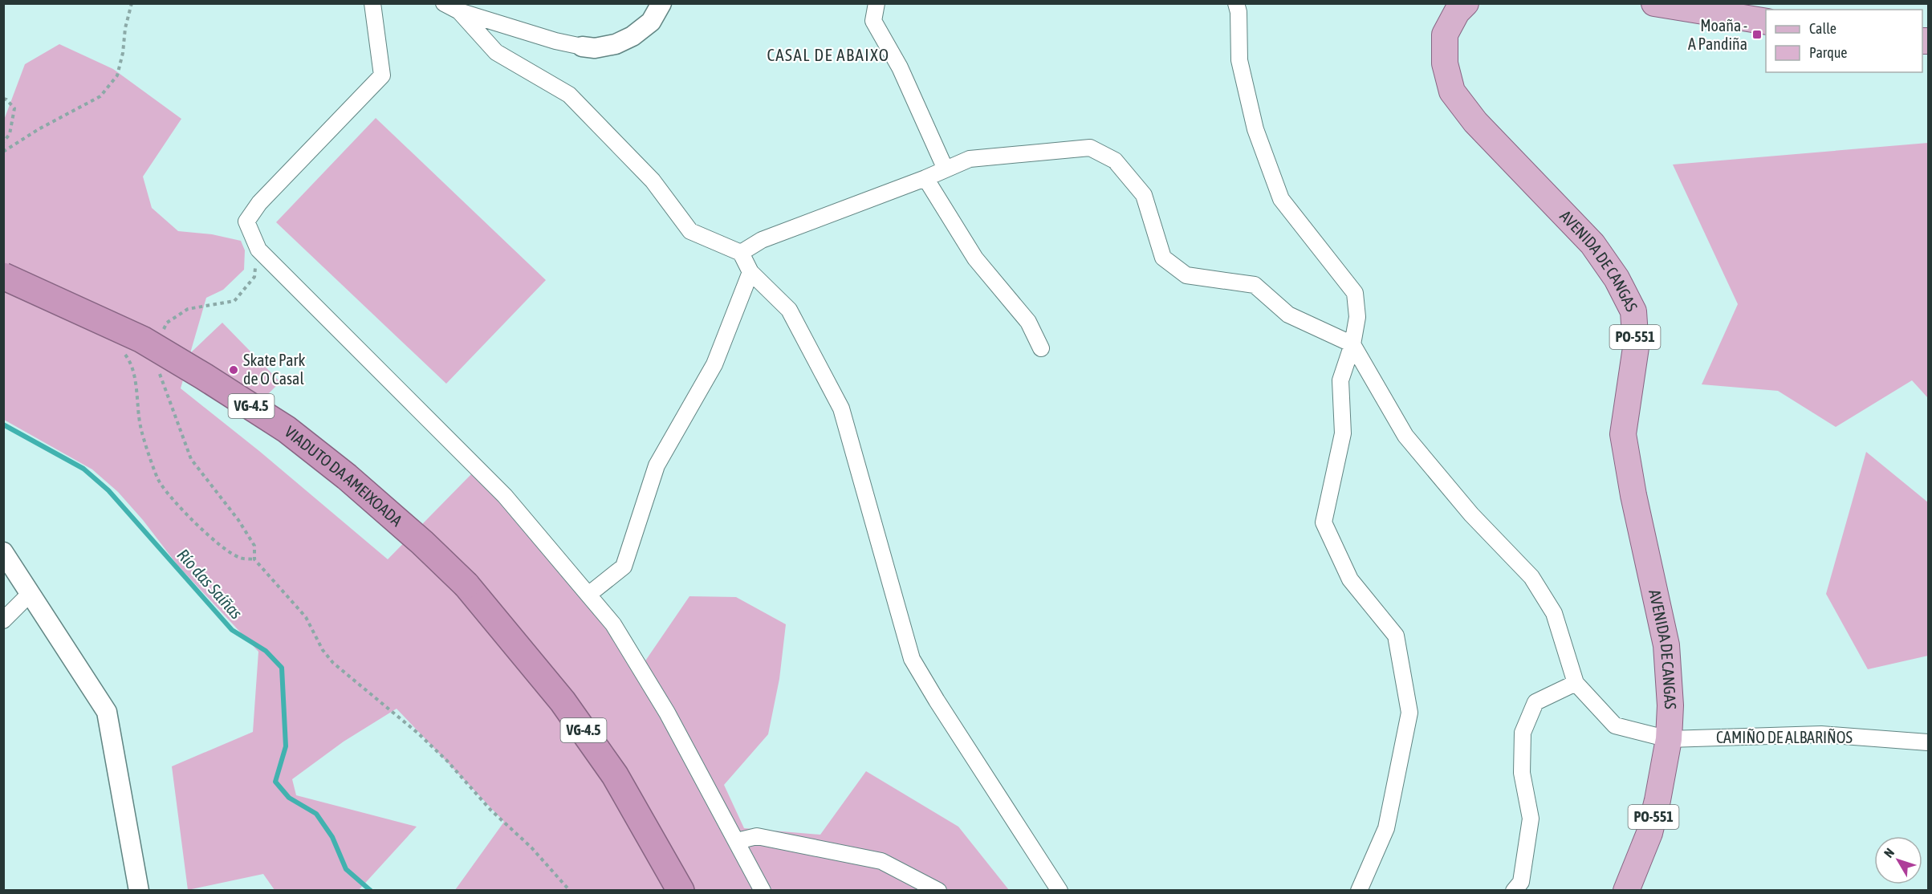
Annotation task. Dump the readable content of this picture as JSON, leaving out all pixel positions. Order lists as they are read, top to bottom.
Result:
{
  "streets": {
    "highway": ["VG-4.5", "VIADUTO DA AMEIXOADA"],
    "main road": ["AVENIDA DE CANGAS", "PO-551"],
    "street": ["CAMIÑO DE ALBARIÑOS"]
  },
  "crossings": [
    ["AVENIDA DE CANGAS", "PO-551"],
    ["AVENIDA DE CANGAS", "CAMIÑO DE ALBARIÑOS"],
    ["PO-551", "CAMIÑO DE ALBARIÑOS"]
  ],
  "districts": ["CASAL DE ABAIXO"],
  "water": ["Río das Saíñas"],
  "places": {
    "transit": ["Moaña - A Pandiña"],
    "other": ["Skate Park de O Casal"]
  },
  "legend": ["Calle", "Parque"],
  "north": "top left"
}
